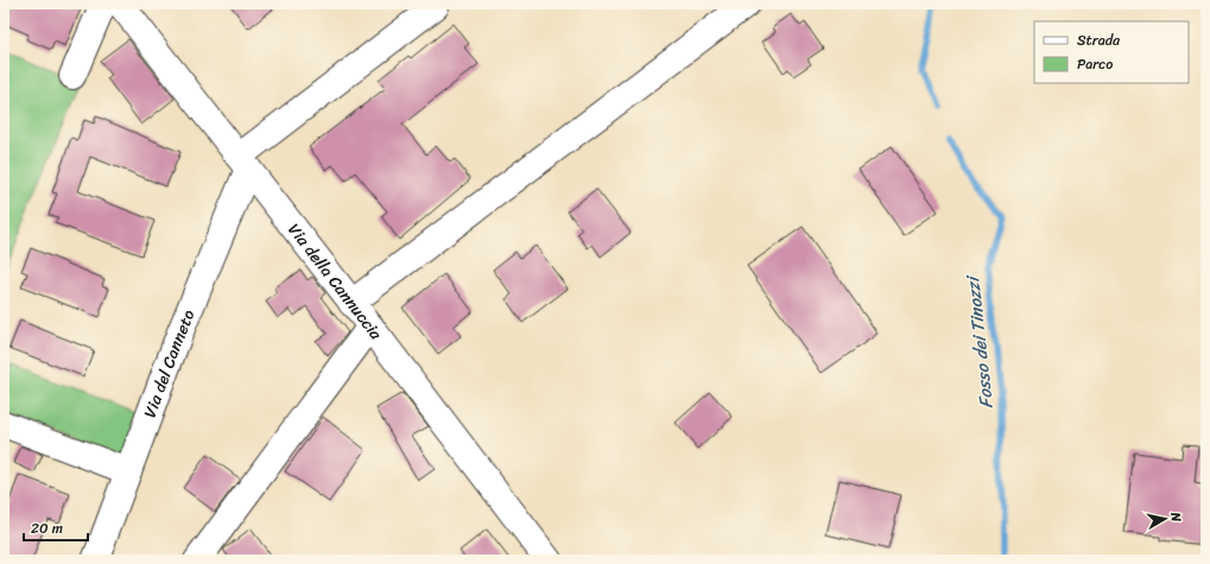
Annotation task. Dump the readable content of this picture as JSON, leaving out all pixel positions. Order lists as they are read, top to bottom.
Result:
{
  "streets": {
    "street": ["Via della Cannuccia", "Via del Canneto"]
  },
  "crossings": [
    ["Via della Cannuccia", "Via del Canneto"]
  ],
  "water": ["Fosso dei Tinozzi"],
  "legend": ["Strada", "Parco"],
  "scale_bar": "20 m",
  "north": "right"
}
